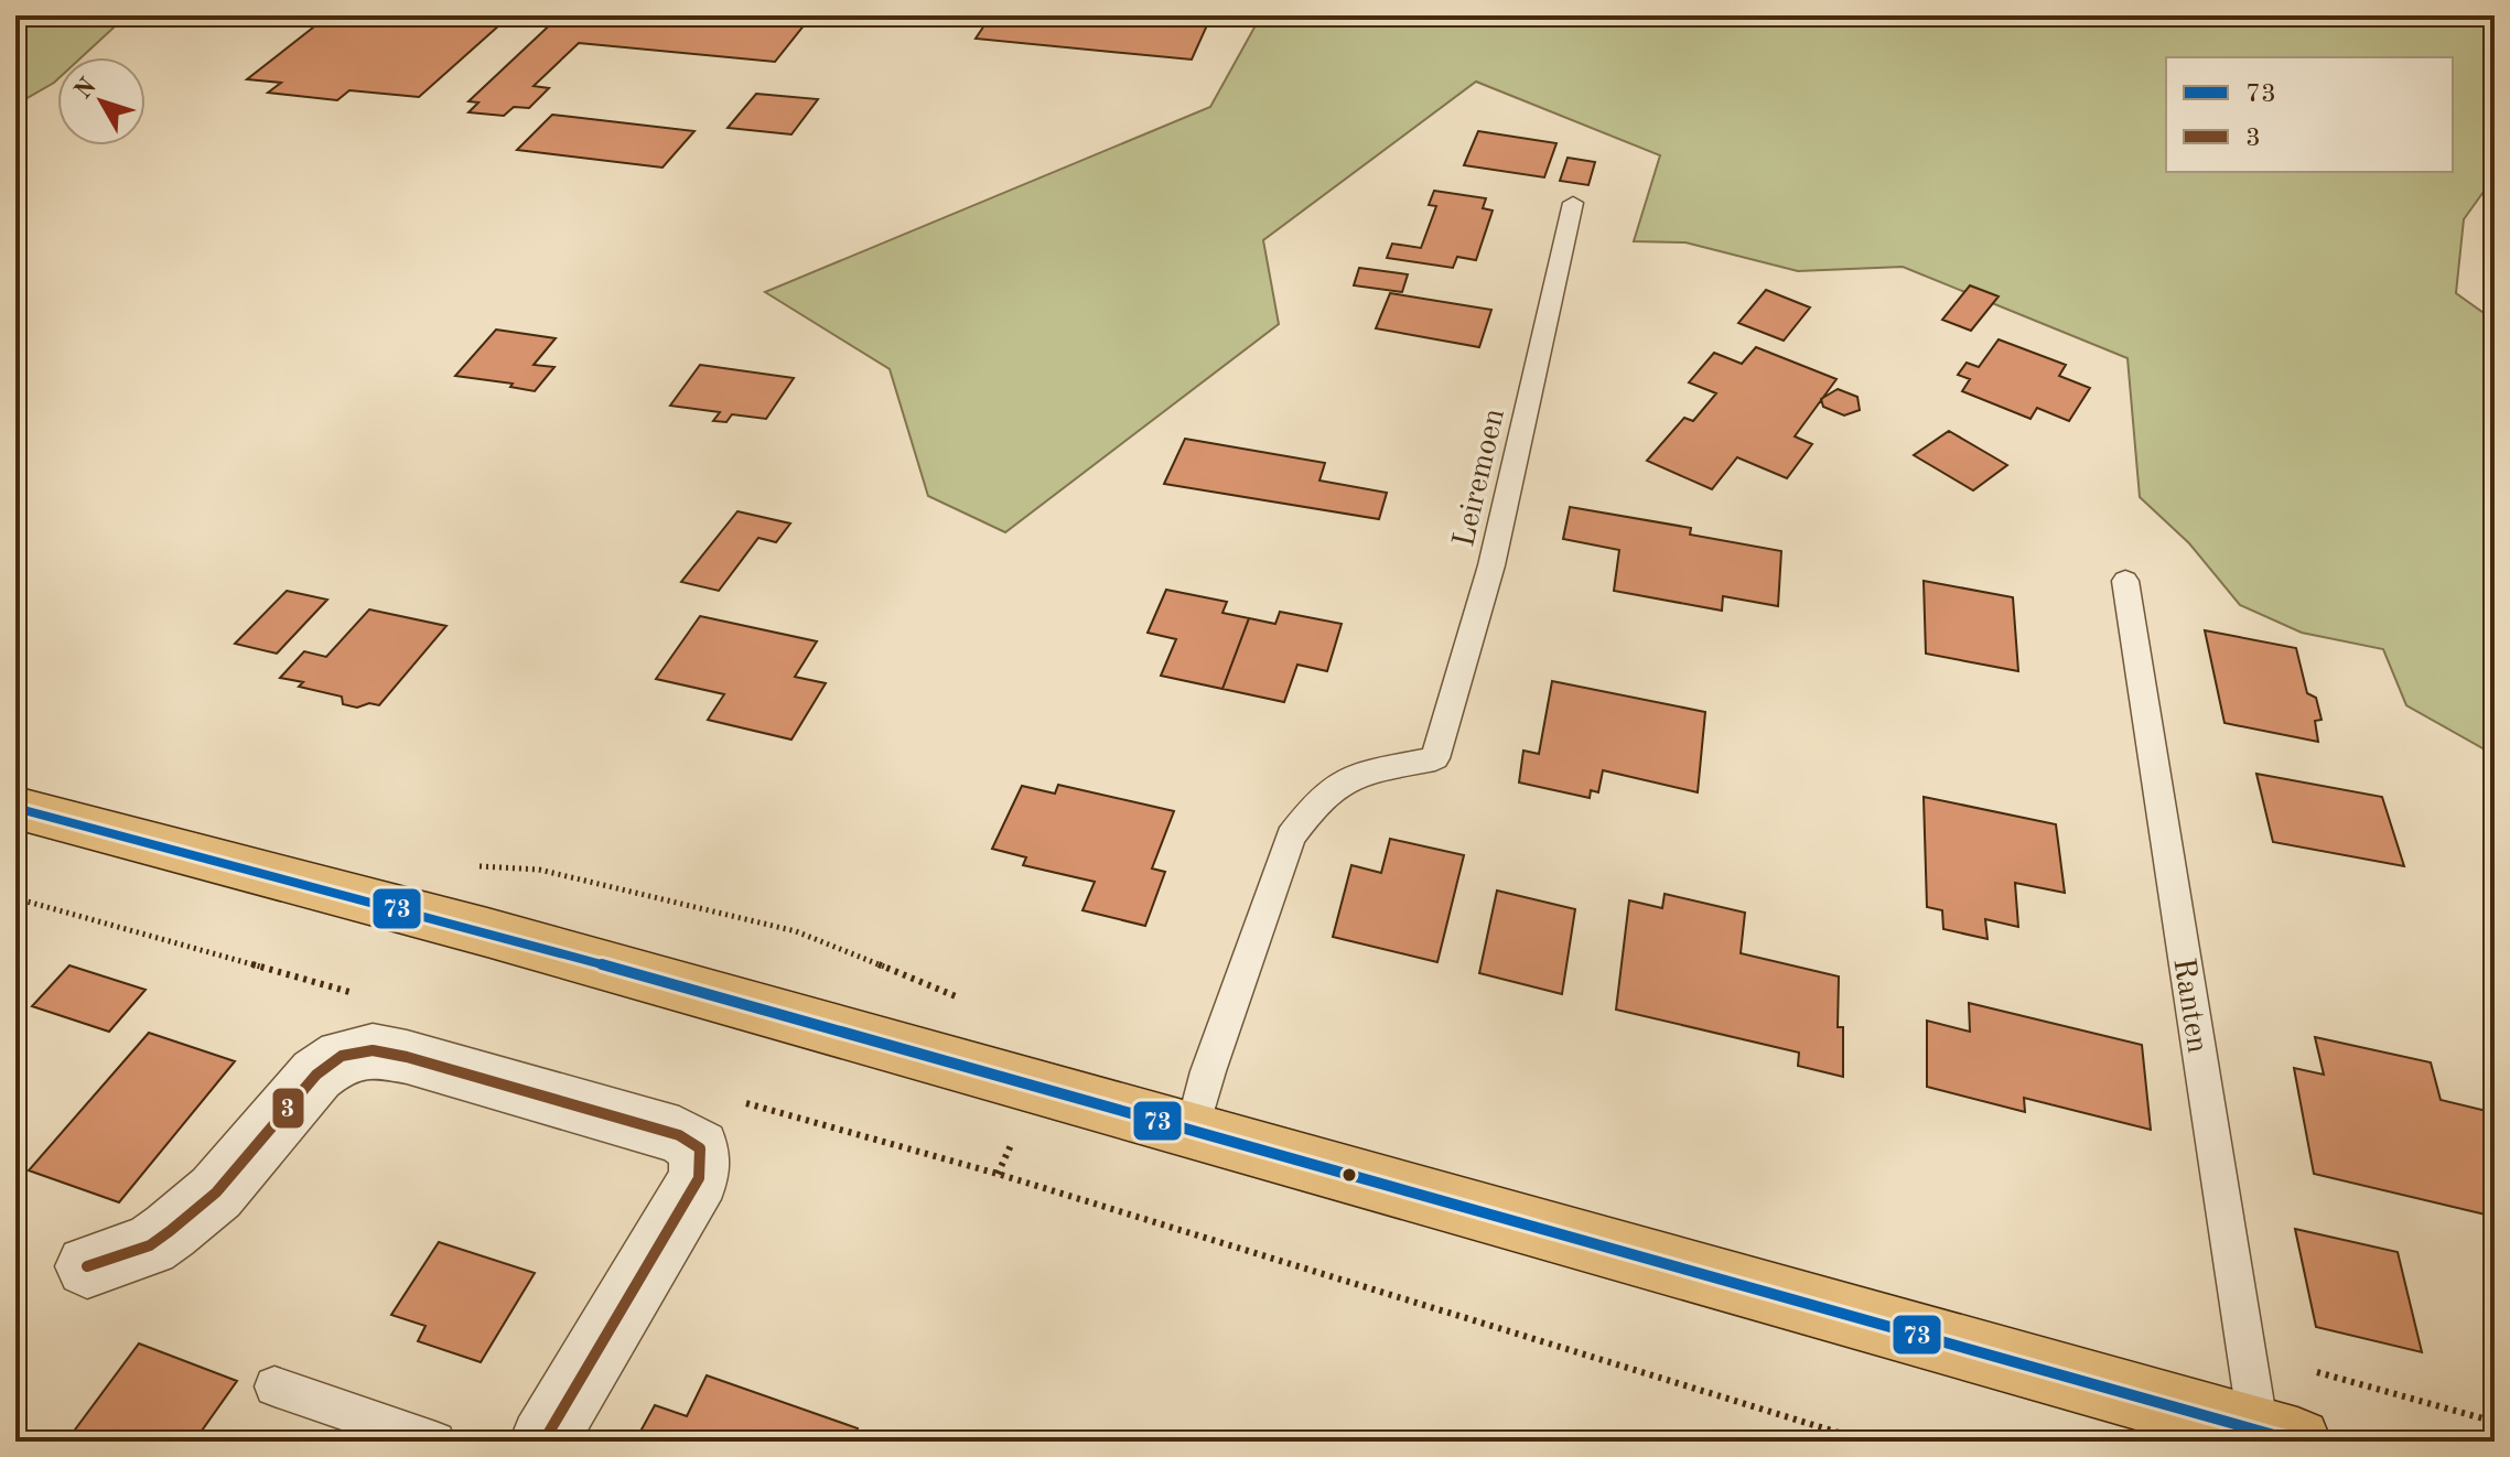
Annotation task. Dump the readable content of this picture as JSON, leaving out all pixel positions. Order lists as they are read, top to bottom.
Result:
{
  "streets": {
    "lane": ["Leiremoen", "Ranten"]
  },
  "lines": ["transit line 73", "transit line 3"],
  "legend": ["73", "3"],
  "north": "top left"
}
